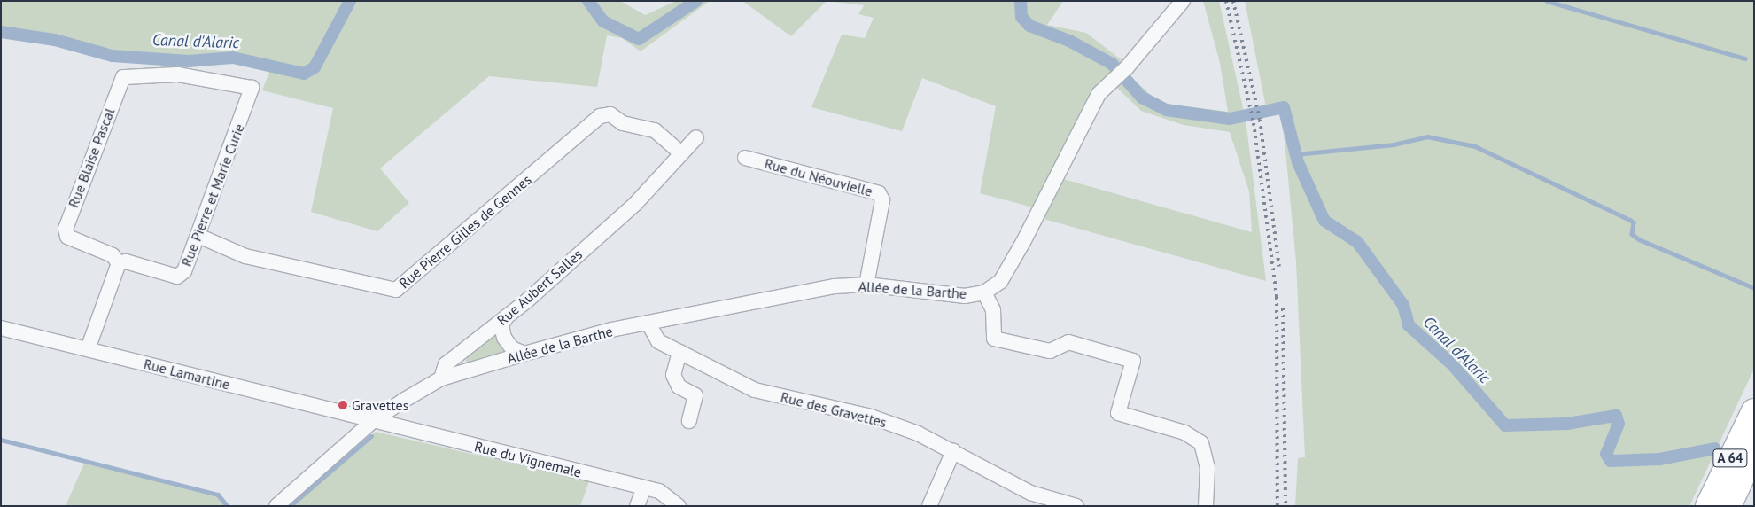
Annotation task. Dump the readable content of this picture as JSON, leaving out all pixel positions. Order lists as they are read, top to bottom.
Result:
{
  "streets": {
    "highway": ["A 64"],
    "street": [
      "Rue Blaise Pascal",
      "Rue du Néouvielle",
      "Rue Pierre et Marie Curie",
      "Rue Pierre Gilles de Gennes",
      "Rue Aubert Salles",
      "Allée de la Barthe",
      "Rue Lamartine",
      "Rue des Gravettes",
      "Rue du Vignemale"
    ]
  },
  "crossings": [
    ["Rue Blaise Pascal", "Rue Pierre et Marie Curie"],
    ["Rue du Néouvielle", "Allée de la Barthe"],
    ["Rue Pierre et Marie Curie", "Rue Pierre Gilles de Gennes"],
    ["Rue Pierre Gilles de Gennes", "Rue Aubert Salles"],
    ["Rue Aubert Salles", "Allée de la Barthe"],
    ["Rue Aubert Salles", "Rue Lamartine"],
    ["Rue Aubert Salles", "Rue du Vignemale"],
    ["Allée de la Barthe", "Rue des Gravettes"],
    ["Rue Lamartine", "Rue du Vignemale"]
  ],
  "water": ["Canal d'Alaric"],
  "places": ["Gravettes"]
}
